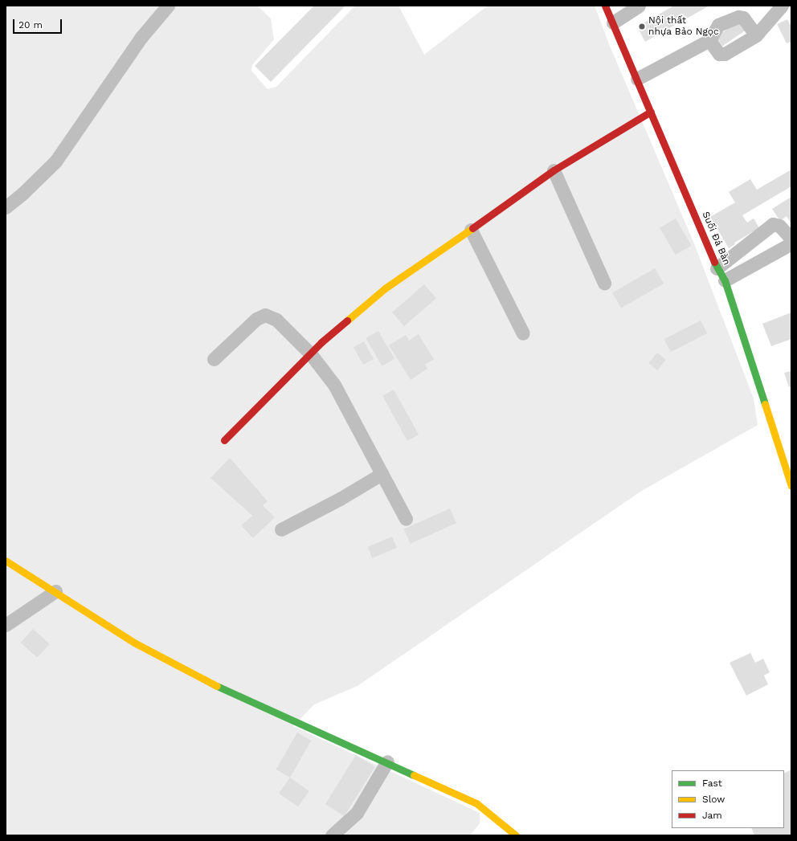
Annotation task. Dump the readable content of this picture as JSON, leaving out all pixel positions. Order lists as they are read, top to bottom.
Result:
{
  "streets": {
    "street": ["Suối Đá Bàn"]
  },
  "places": ["Nội thất nhựa Bảo Ngọc"],
  "legend": ["Fast", "Slow", "Jam"],
  "scale_bar": "20 m"
}
